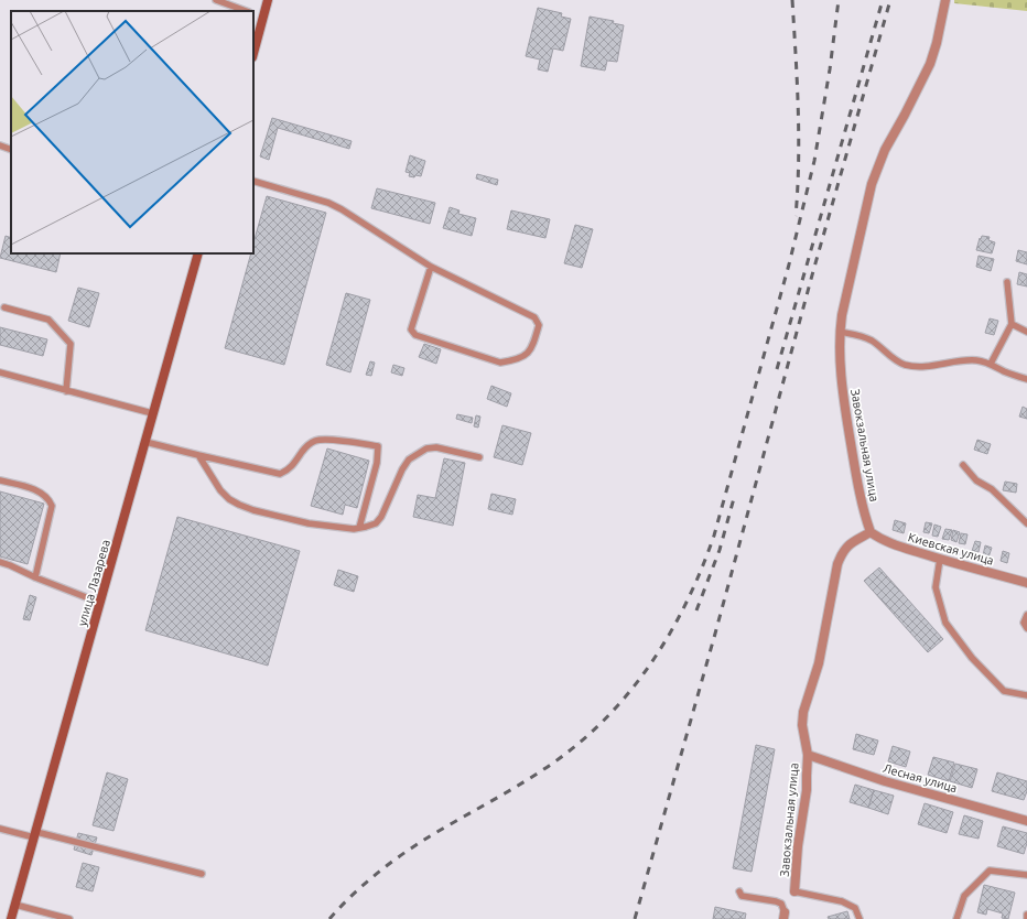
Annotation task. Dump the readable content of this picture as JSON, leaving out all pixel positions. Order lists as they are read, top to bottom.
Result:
{
  "streets": {
    "main road": ["улица Лазарева"],
    "street": ["Завокзальная улица", "Киевская улица", "Лесная улица"]
  },
  "crossings": [
    ["Завокзальная улица", "Киевская улица"],
    ["Завокзальная улица", "Лесная улица"]
  ]
}
